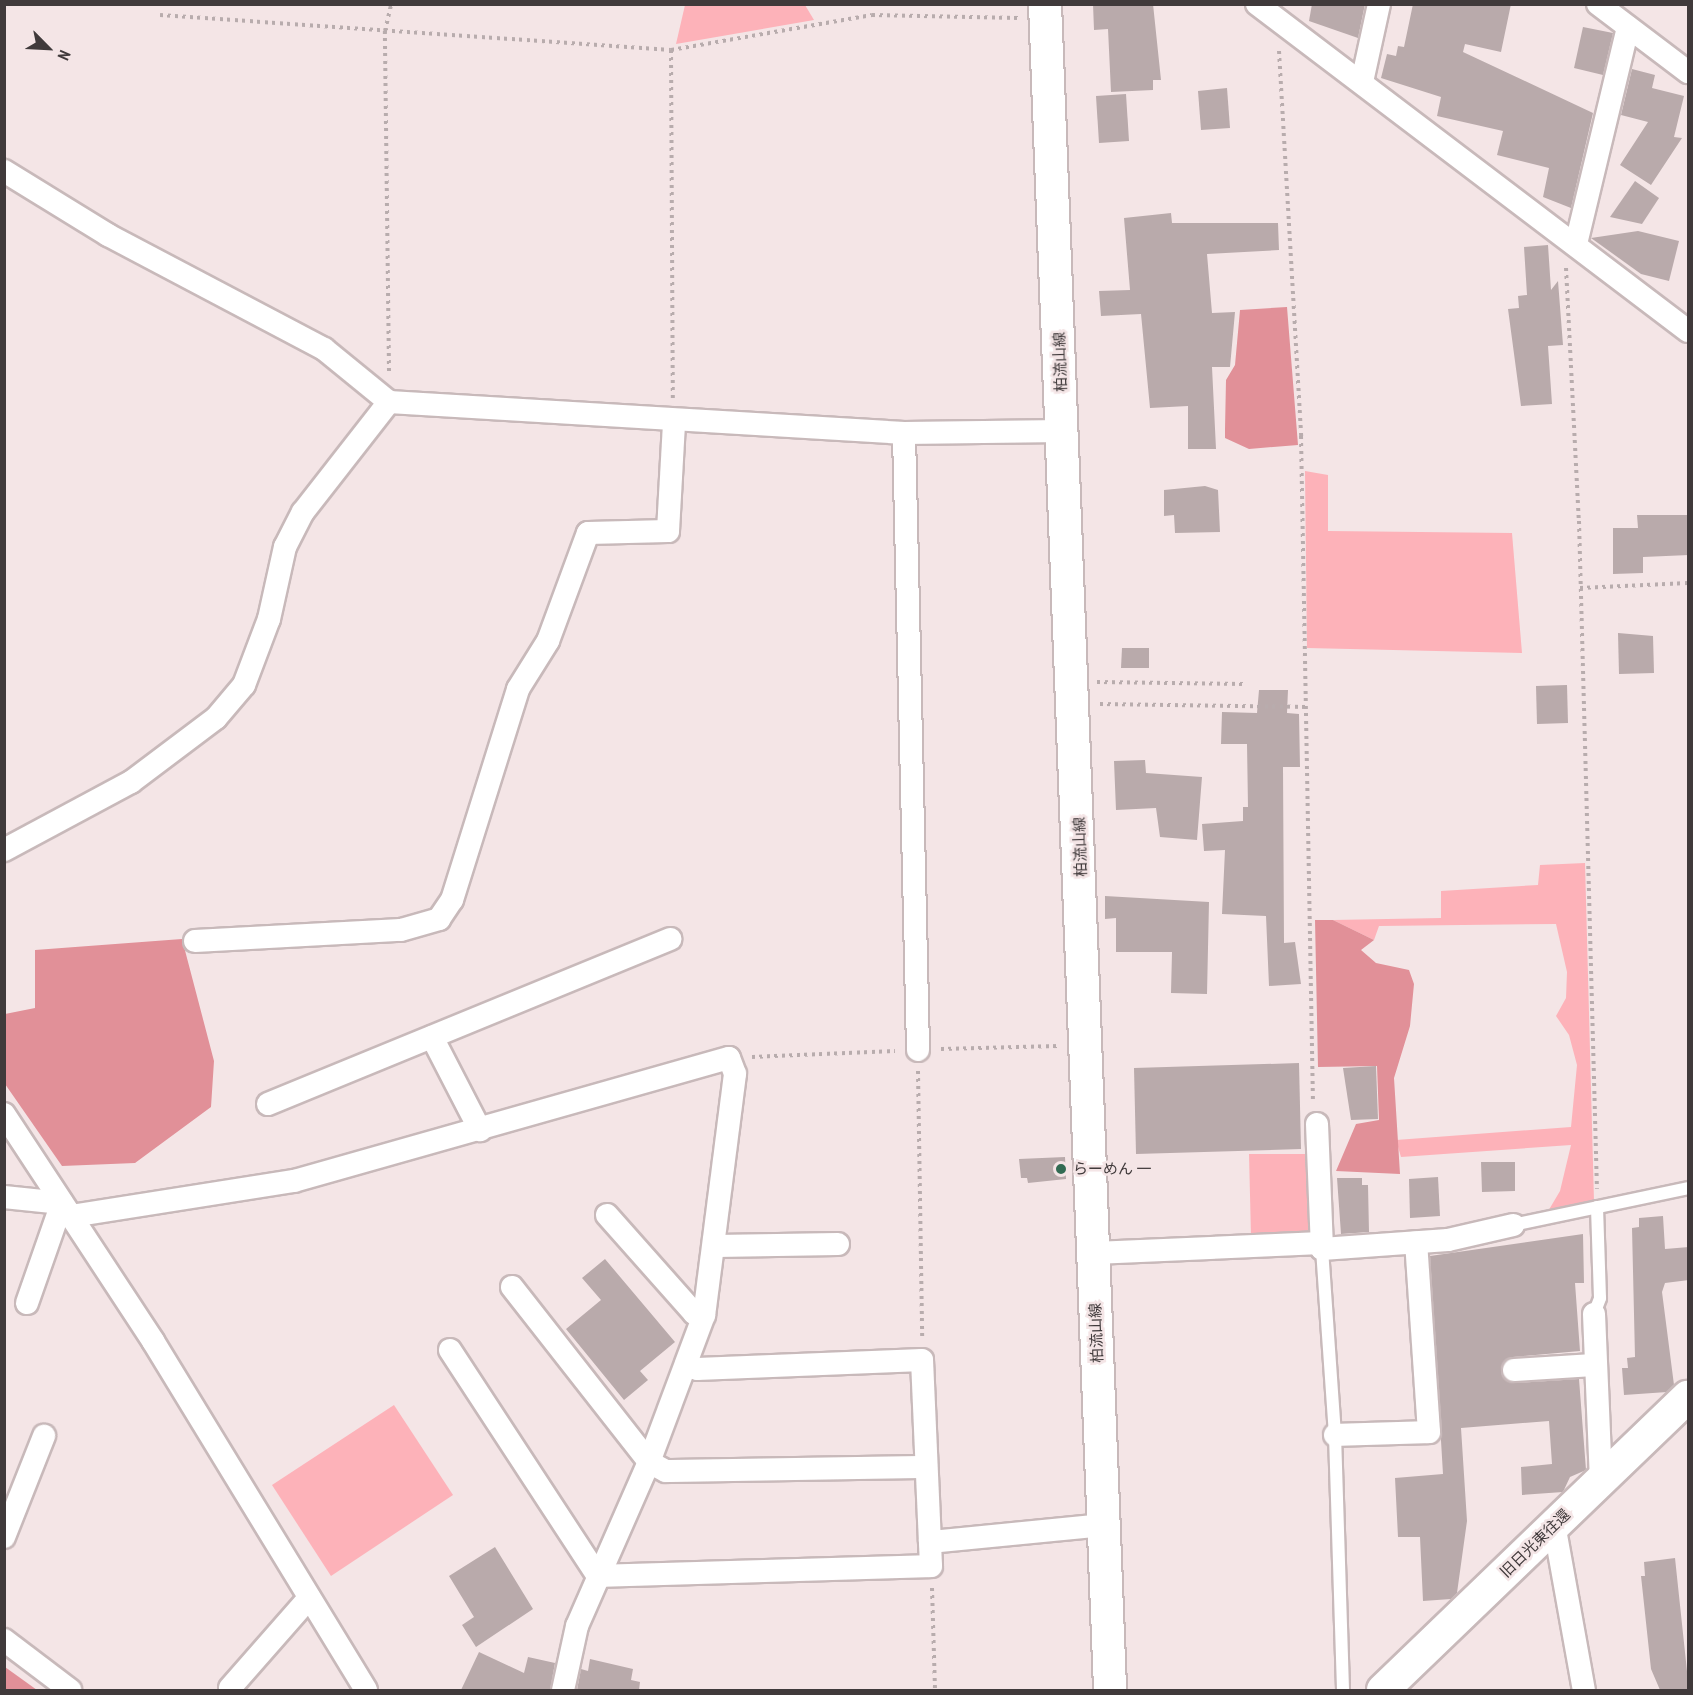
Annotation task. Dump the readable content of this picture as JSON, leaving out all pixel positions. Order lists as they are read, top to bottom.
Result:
{
  "streets": {
    "main road": ["柏流山線", "旧日光東往還"]
  },
  "places": ["らーめん 一"],
  "north": "bottom right"
}
